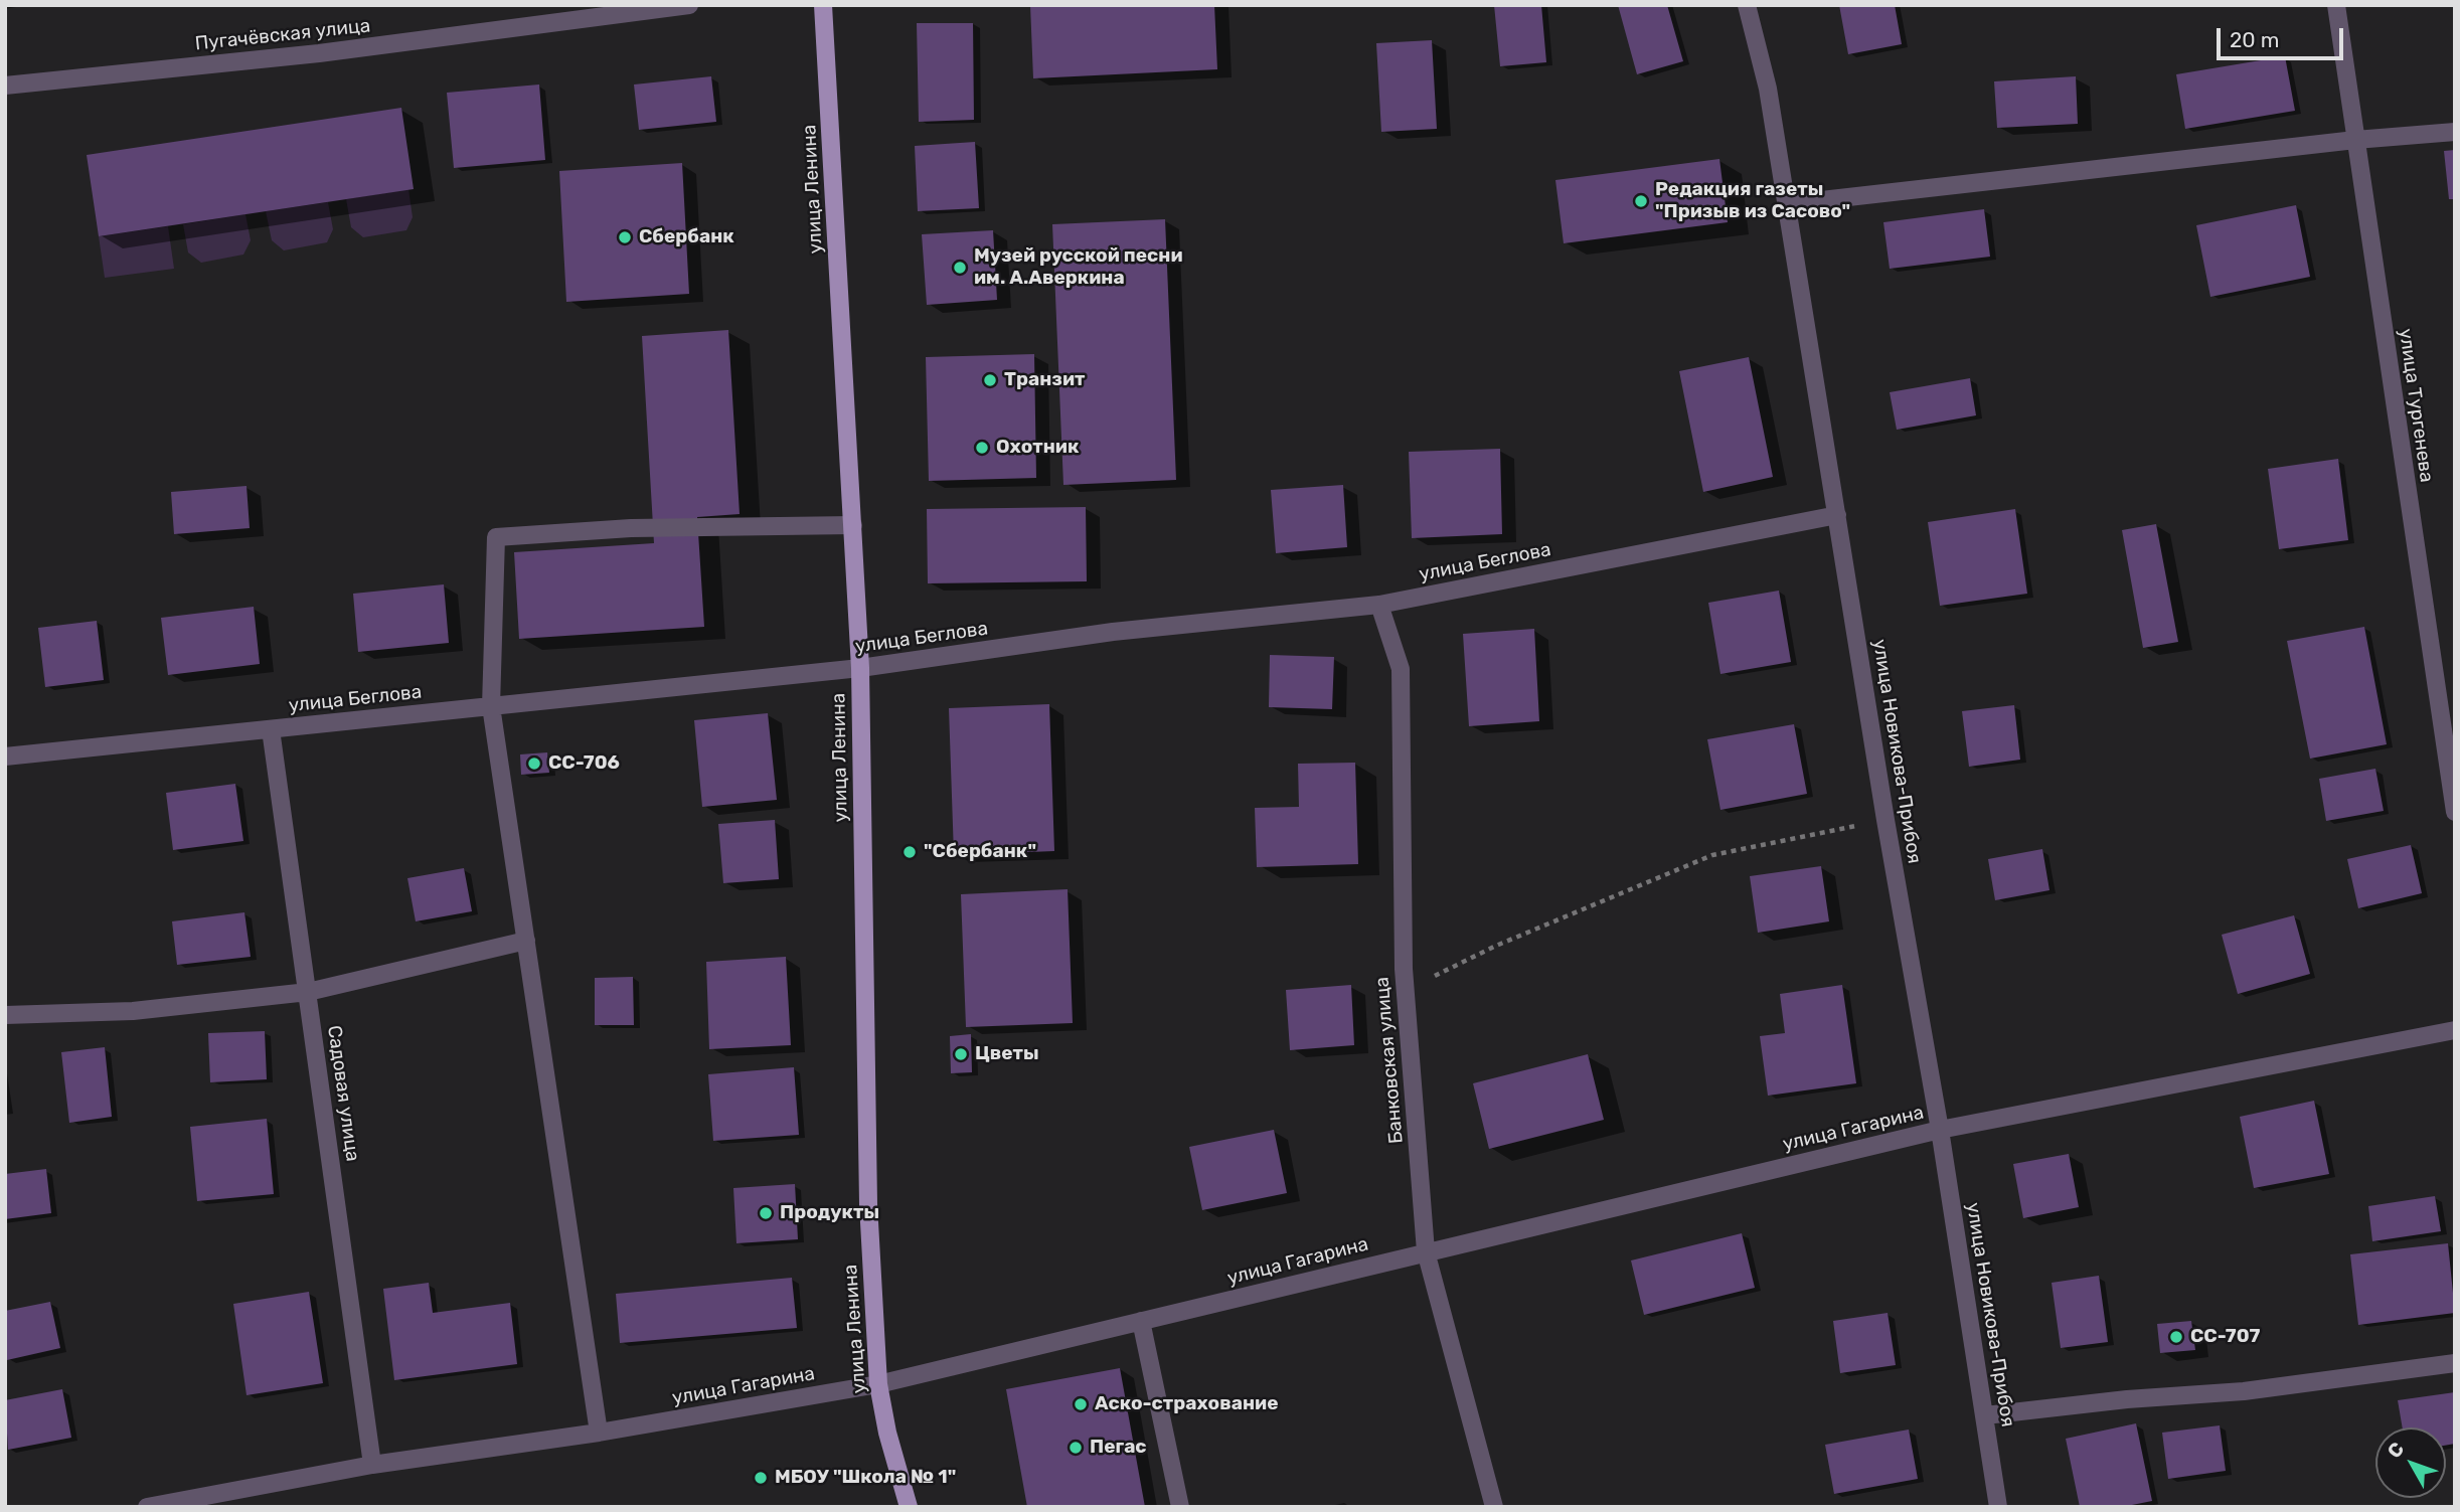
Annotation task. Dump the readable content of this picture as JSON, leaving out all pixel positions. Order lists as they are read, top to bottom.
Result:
{
  "streets": {
    "main road": ["улица Ленина"],
    "street": [
      "Пугачёвская улица",
      "улица Тургенева",
      "улица Беглова",
      "улица Новикова-Прибоя",
      "Банковская улица",
      "Садовая улица",
      "улица Гагарина"
    ]
  },
  "crossings": [
    ["улица Ленина", "улица Беглова"],
    ["улица Ленина", "улица Гагарина"],
    ["улица Беглова", "улица Новикова-Прибоя"],
    ["улица Беглова", "Банковская улица"],
    ["улица Беглова", "Садовая улица"],
    ["улица Новикова-Прибоя", "улица Гагарина"],
    ["Банковская улица", "улица Гагарина"],
    ["Садовая улица", "улица Гагарина"]
  ],
  "places": [
    "Редакция газеты \"Призыв из Сасово\"",
    "Сбербанк",
    "Музей русской песни им. А.Аверкина",
    "Транзит",
    "Охотник",
    "СС-706",
    "\"Сбербанк\"",
    "Цветы",
    "Продукты",
    "СС-707",
    "Аско-страхование",
    "Пегас",
    "МБОУ \"Школа № 1\""
  ],
  "scale_bar": "20 m",
  "north": "top left"
}
